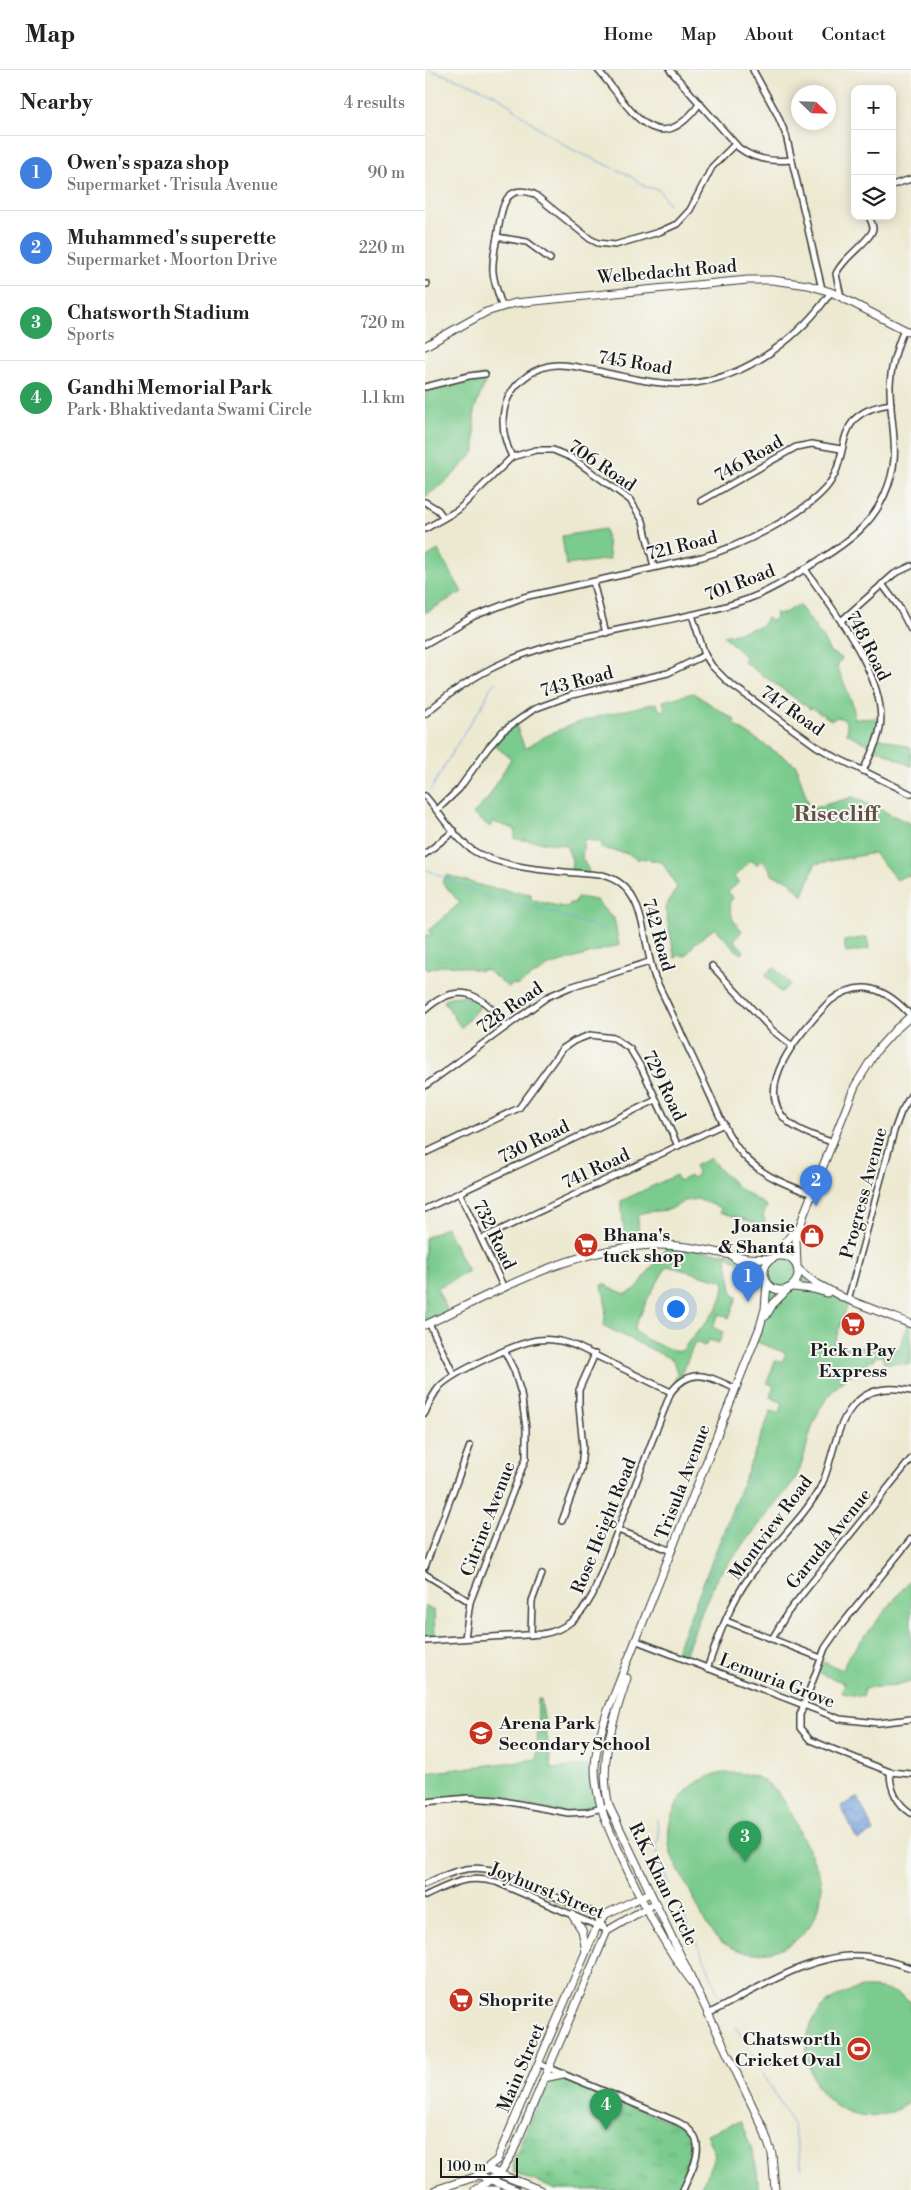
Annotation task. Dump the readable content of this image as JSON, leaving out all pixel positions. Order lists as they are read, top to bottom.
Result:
{
  "streets": {
    "street": [
      "Welbedacht Road",
      "745 Road",
      "746 Road",
      "706 Road",
      "721 Road",
      "701 Road",
      "748 Road",
      "743 Road",
      "747 Road",
      "742 Road",
      "728 Road",
      "729 Road",
      "730 Road",
      "741 Road",
      "Progress Avenue",
      "732 Road",
      "Trisula Avenue",
      "Citrine Avenue",
      "Rose Height Road",
      "Montview Road",
      "Garuda Avenue",
      "Lemuria Grove",
      "R.K. Khan Circle",
      "Joyhurst Street",
      "Main Street"
    ]
  },
  "crossings": [
    ["Welbedacht Road", "745 Road"],
    ["Welbedacht Road", "701 Road"],
    ["745 Road", "706 Road"],
    ["746 Road", "721 Road"],
    ["706 Road", "721 Road"],
    ["721 Road", "701 Road"],
    ["701 Road", "748 Road"],
    ["701 Road", "747 Road"],
    ["748 Road", "747 Road"],
    ["743 Road", "747 Road"],
    ["743 Road", "742 Road"],
    ["742 Road", "728 Road"],
    ["742 Road", "741 Road"],
    ["729 Road", "730 Road"],
    ["729 Road", "741 Road"],
    ["730 Road", "732 Road"],
    ["741 Road", "732 Road"],
    ["Trisula Avenue", "Rose Height Road"],
    ["Trisula Avenue", "Lemuria Grove"],
    ["Trisula Avenue", "R.K. Khan Circle"],
    ["Citrine Avenue", "Rose Height Road"],
    ["Montview Road", "Lemuria Grove"],
    ["R.K. Khan Circle", "Main Street"],
    ["Joyhurst Street", "Main Street"]
  ],
  "districts": ["Risecliff"],
  "places": {
    "shop": ["Joansie & Shanta"],
    "supermarket": ["Bhana's tuck shop", "Pick n Pay Express", "Shoprite"],
    "school or university": ["Arena Park Secondary School"],
    "sports": ["Chatsworth Cricket Oval"]
  },
  "scale_bar": "100 m",
  "north": "bottom right",
  "page": {
    "header": "Map",
    "nav": [
      "Home",
      "Map",
      "About",
      "Contact"
    ],
    "heading": ["Nearby", "4 results"],
    "map_buttons": ["+", "−"],
    "list": [
      {
        "mark": "1",
        "name": "Owen's spaza shop",
        "note": "Supermarket · Trisula Avenue",
        "value": "90 m"
      },
      {
        "mark": "2",
        "name": "Muhammed's superette",
        "note": "Supermarket · Moorton Drive",
        "value": "220 m"
      },
      {
        "mark": "3",
        "name": "Chatsworth Stadium",
        "note": "Sports",
        "value": "720 m"
      },
      {
        "mark": "4",
        "name": "Gandhi Memorial Park",
        "note": "Park · Bhaktivedanta Swami Circle",
        "value": "1.1 km"
      }
    ],
    "pins": [
      "2",
      "1",
      "3",
      "4"
    ],
    "scale": "100 m"
  }
}
